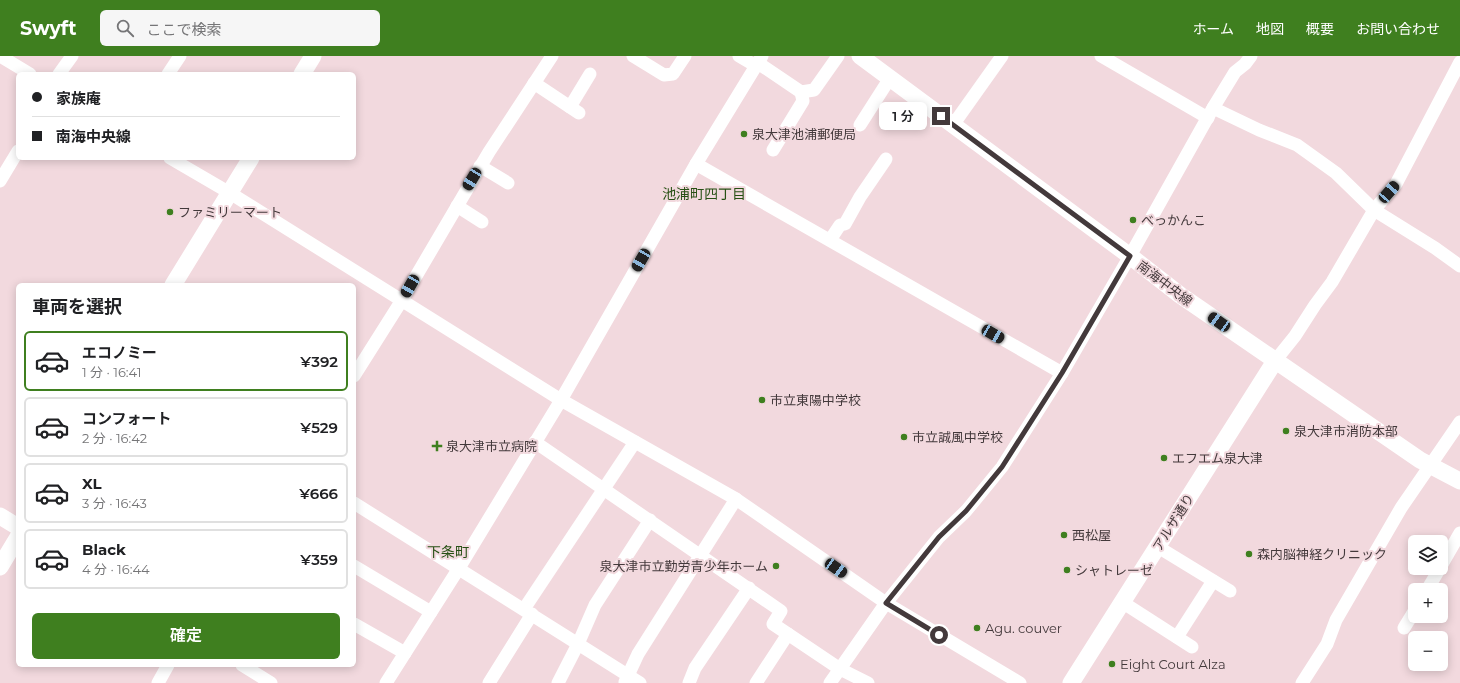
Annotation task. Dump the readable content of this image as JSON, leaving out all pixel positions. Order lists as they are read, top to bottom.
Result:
{
  "streets": {
    "street": ["南海中央線", "アルザ通り"]
  },
  "crossings": [
    ["南海中央線", "アルザ通り"]
  ],
  "districts": ["池浦町四丁目", "下条町"],
  "places": {
    "other": [
      "泉大津池浦郵便局",
      "ファミリーマート",
      "べっかんこ",
      "市立東陽中学校",
      "泉大津市消防本部",
      "市立誠風中学校",
      "エフエム泉大津",
      "西松屋",
      "森内脳神経クリニック",
      "泉大津市立勤労青少年ホーム",
      "シャトレーゼ",
      "Agu. couver",
      "Eight Court Alza"
    ],
    "health": ["泉大津市立病院"]
  },
  "page": {
    "header": "Swyft",
    "search": "ここで検索",
    "nav": [
      "ホーム",
      "地図",
      "概要",
      "お問い合わせ"
    ],
    "banner": ["家族庵", "南海中央線"],
    "bubble": "1 分",
    "heading": "車両を選択",
    "list": [
      {
        "name": "エコノミー",
        "note": "1 分 · 16:41",
        "value": "¥392"
      },
      {
        "name": "コンフォート",
        "note": "2 分 · 16:42",
        "value": "¥529"
      },
      {
        "name": "XL",
        "note": "3 分 · 16:43",
        "value": "¥666"
      },
      {
        "name": "Black",
        "note": "4 分 · 16:44",
        "value": "¥359"
      }
    ],
    "map_buttons": ["+", "−"],
    "buttons": "確定"
  }
}
